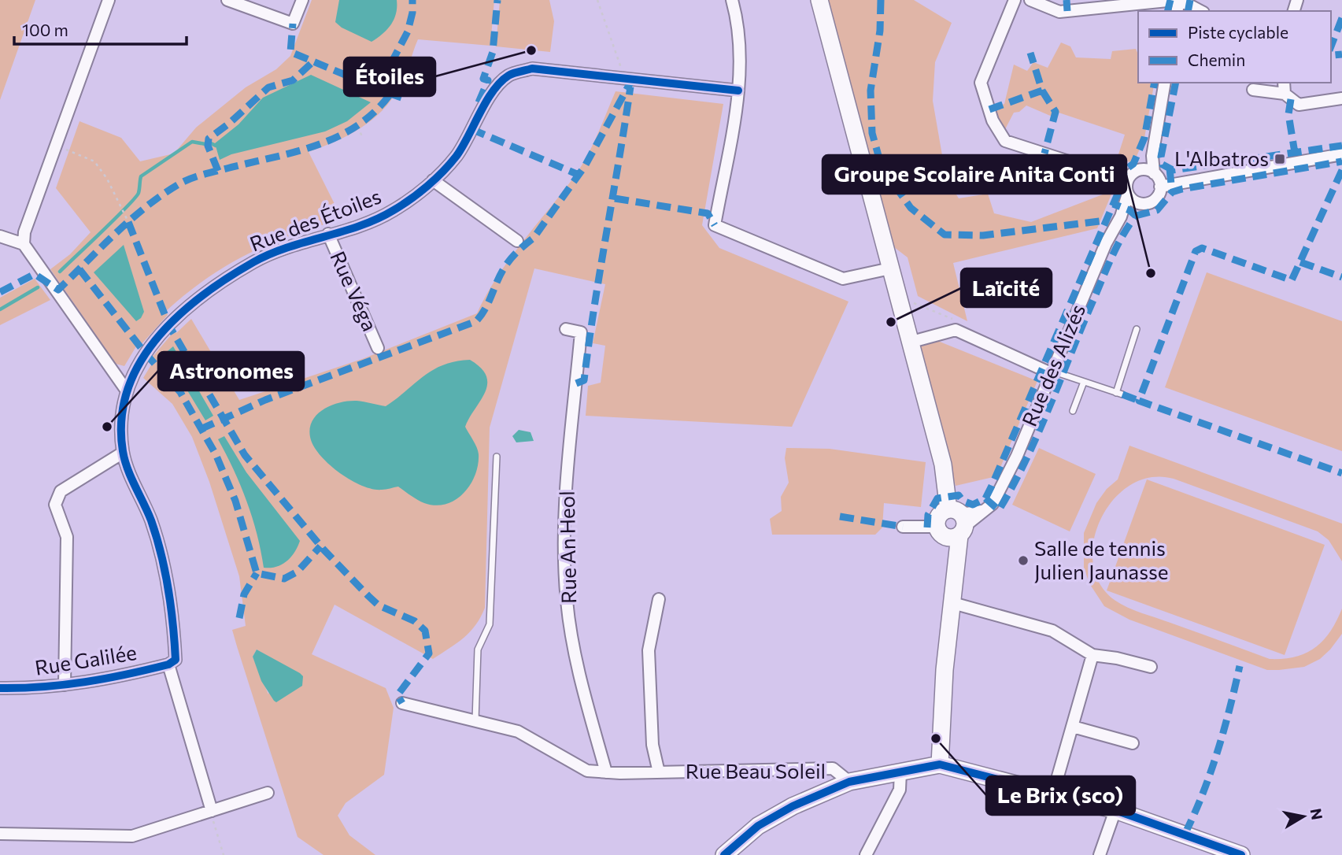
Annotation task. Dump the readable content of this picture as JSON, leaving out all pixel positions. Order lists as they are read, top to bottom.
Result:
{
  "streets": {
    "street": [
      "Rue des Étoiles",
      "Rue Véga",
      "Rue des Alizés",
      "Rue An Heol",
      "Rue Galilée",
      "Rue Beau Soleil"
    ]
  },
  "crossings": [
    ["Rue des Étoiles", "Rue Véga"],
    ["Rue des Étoiles", "Rue Galilée"],
    ["Rue An Heol", "Rue Beau Soleil"]
  ],
  "places": {
    "other": [
      "Étoiles",
      "Groupe Scolaire Anita Conti",
      "Laïcité",
      "Astronomes",
      "Salle de tennis Julien Jaunasse",
      "Le Brix (sco)"
    ],
    "transit": ["L'Albatros"]
  },
  "legend": ["Piste cyclable", "Chemin"],
  "scale_bar": "100 m",
  "north": "right"
}
